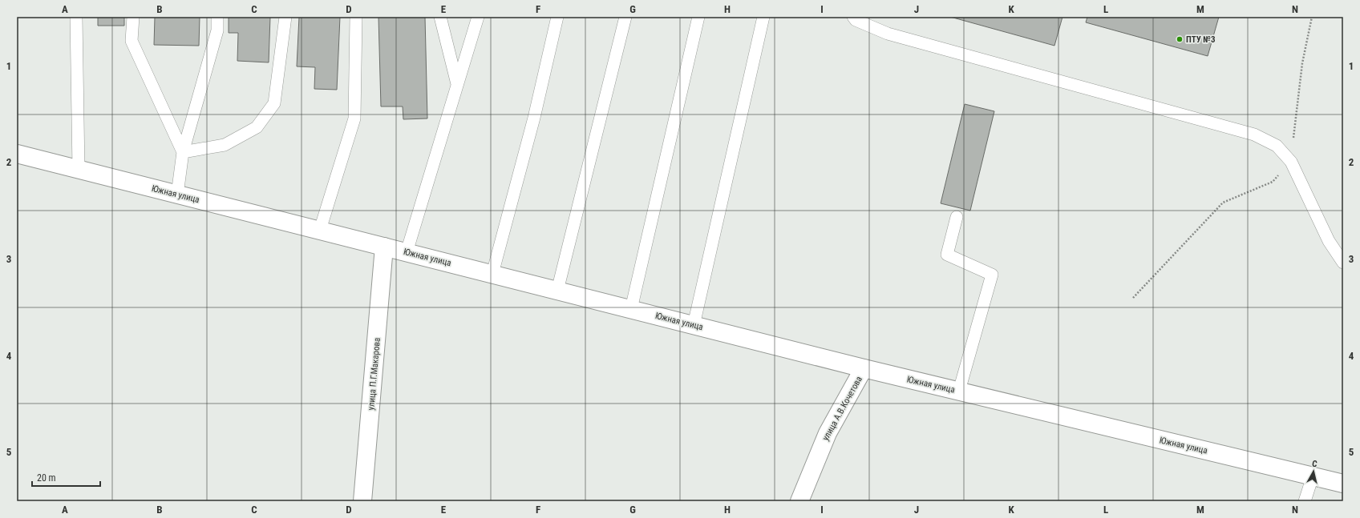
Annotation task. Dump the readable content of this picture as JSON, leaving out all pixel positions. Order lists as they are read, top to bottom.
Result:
{
  "streets": {
    "street": ["Южная улица", "улица П.Г.Макарова", "улица А.В.Кочетова"]
  },
  "crossings": [
    ["Южная улица", "улица П.Г.Макарова"],
    ["Южная улица", "улица А.В.Кочетова"]
  ],
  "places": ["ПТУ №3"],
  "scale_bar": "20 m",
  "north": "top",
  "grid": {
    "columns": [
      "A",
      "B",
      "C",
      "D",
      "E",
      "F",
      "G",
      "H",
      "I",
      "J",
      "K",
      "L",
      "M",
      "N"
    ],
    "rows": [
      "1",
      "2",
      "3",
      "4",
      "5"
    ]
  }
}
